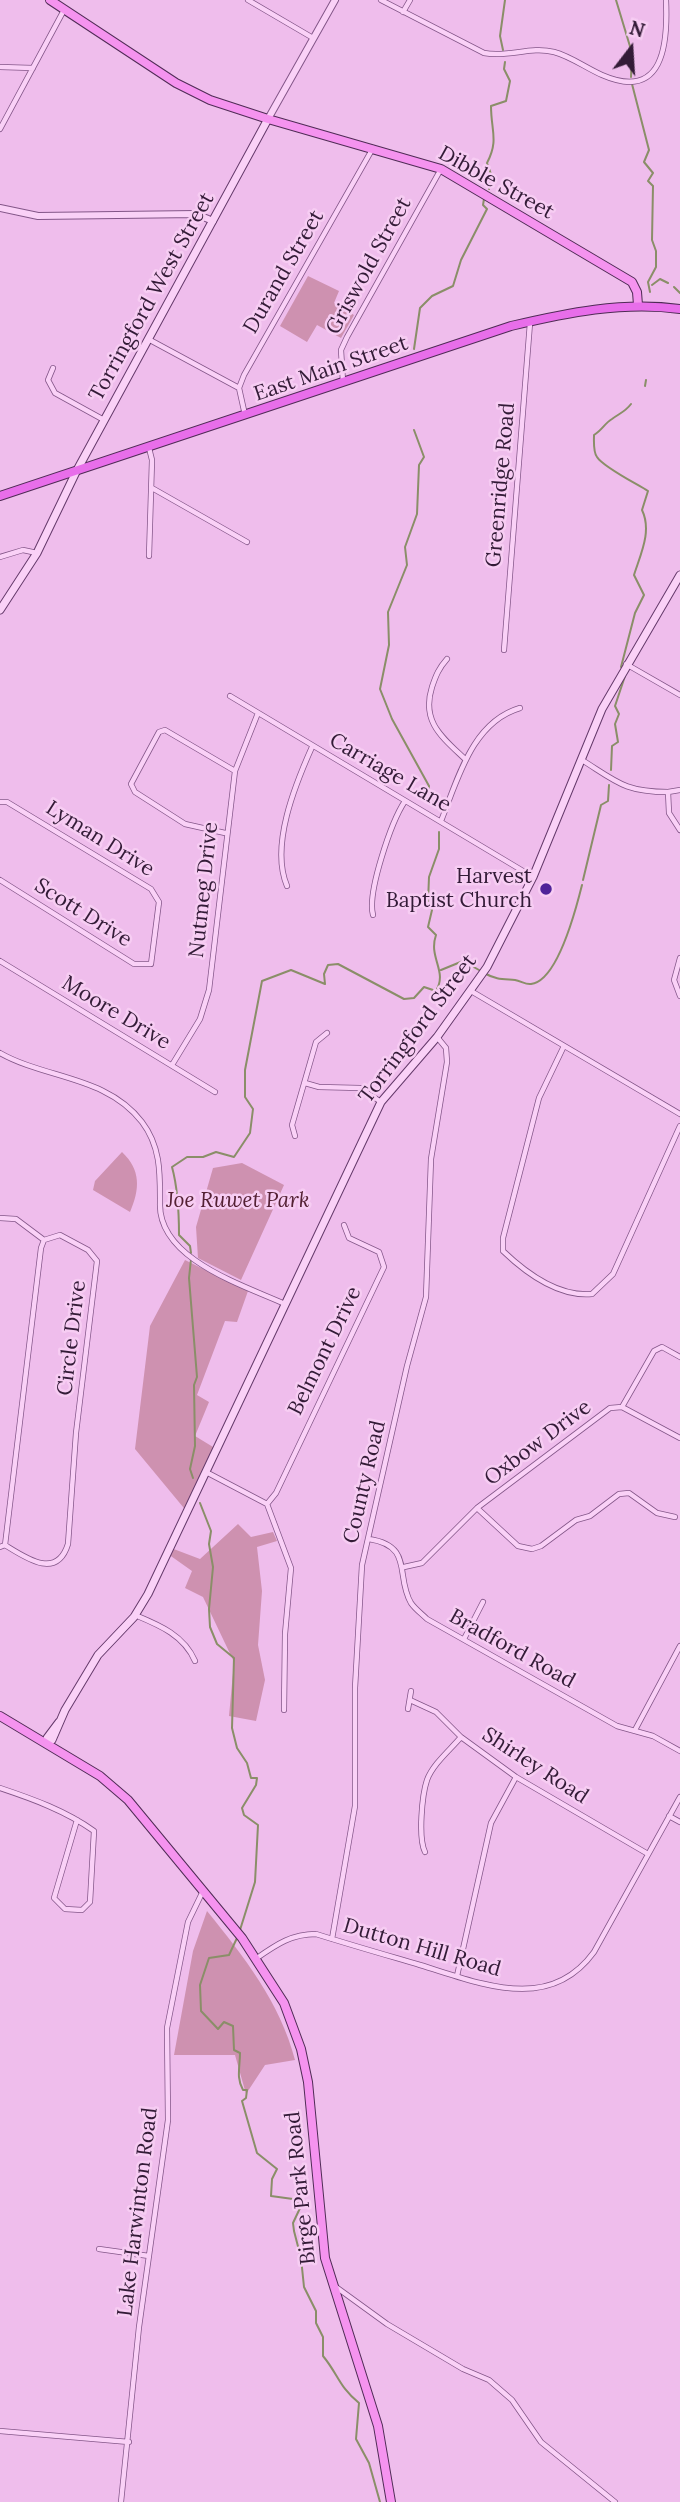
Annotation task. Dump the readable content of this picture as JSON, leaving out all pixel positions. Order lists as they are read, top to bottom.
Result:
{
  "streets": {
    "highway": ["East Main Street"],
    "main road": [
      "Dibble Street",
      "Torringford West Street",
      "Torringford Street",
      "Birge Park Road"
    ],
    "street": [
      "Griswold Street",
      "Durand Street",
      "Greenridge Road",
      "Carriage Lane",
      "Lyman Drive",
      "Nutmeg Drive",
      "Scott Drive",
      "Moore Drive",
      "Circle Drive",
      "Belmont Drive",
      "Oxbow Drive",
      "County Road",
      "Bradford Road",
      "Shirley Road",
      "Dutton Hill Road",
      "Lake Harwinton Road"
    ]
  },
  "crossings": [
    ["Dibble Street", "Griswold Street"],
    ["Dibble Street", "Durand Street"],
    ["Dibble Street", "Torringford West Street"],
    ["Dibble Street", "East Main Street"],
    ["Griswold Street", "East Main Street"],
    ["Torringford West Street", "East Main Street"],
    ["East Main Street", "Greenridge Road"],
    ["Carriage Lane", "Nutmeg Drive"],
    ["Carriage Lane", "Torringford Street"],
    ["Lyman Drive", "Scott Drive"],
    ["Nutmeg Drive", "Moore Drive"],
    ["Torringford Street", "County Road"],
    ["Torringford Street", "Birge Park Road"],
    ["Oxbow Drive", "Bradford Road"],
    ["County Road", "Dutton Hill Road"],
    ["Shirley Road", "Dutton Hill Road"],
    ["Dutton Hill Road", "Birge Park Road"],
    ["Birge Park Road", "Lake Harwinton Road"]
  ],
  "parks": ["Joe Ruwet Park"],
  "places": ["Harvest Baptist Church"],
  "north": "top"
}
